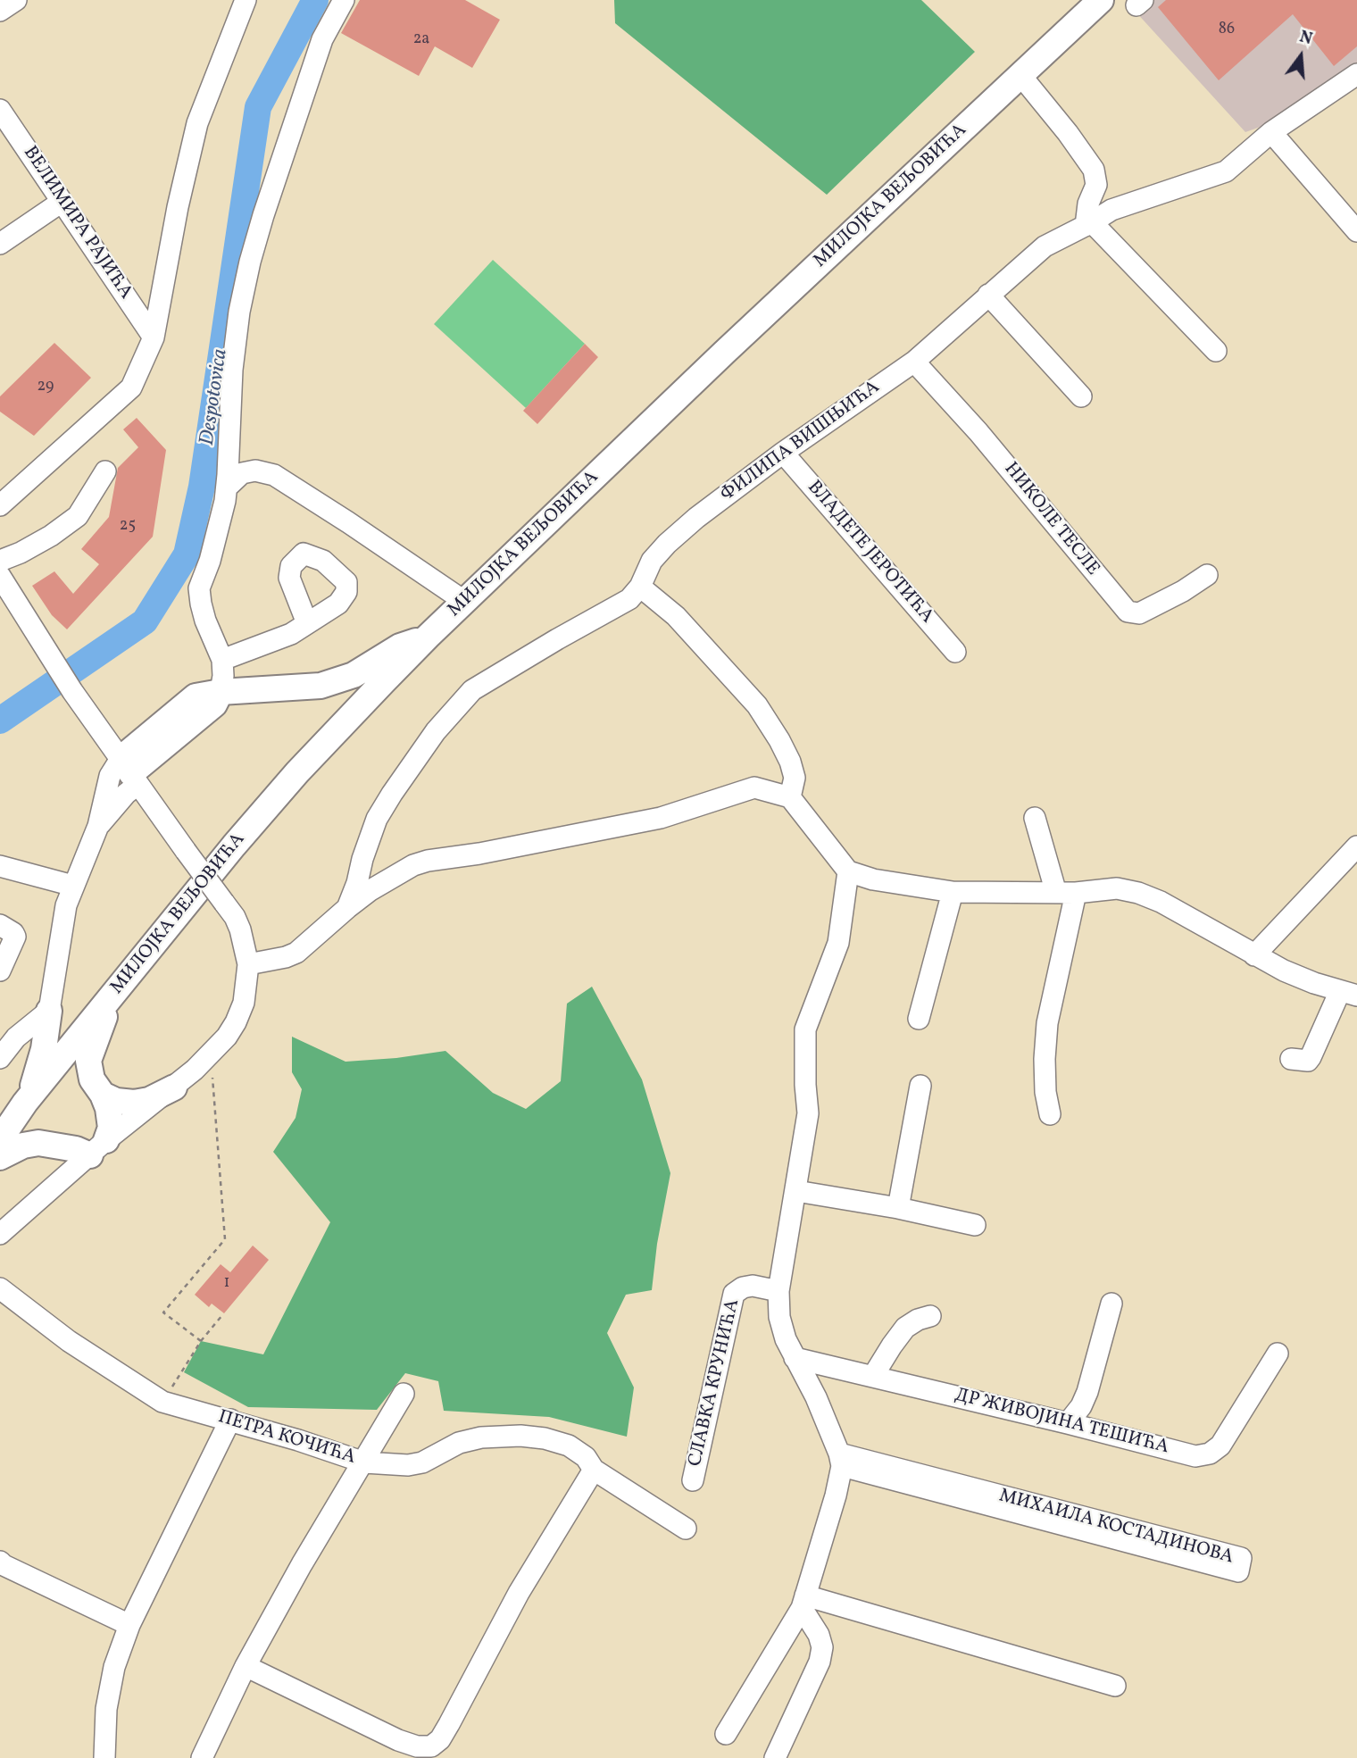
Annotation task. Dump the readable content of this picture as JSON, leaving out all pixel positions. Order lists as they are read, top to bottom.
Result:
{
  "streets": {
    "main road": ["МИЛОЈКА ВЕЉОВИЋА"],
    "street": [
      "ВЕЛИМИРА РАЈИЋА",
      "ФИЛИПА ВИШЊИЋА",
      "НИКОЛЕ ТЕСЛЕ",
      "ВЛАДЕТЕ ЈЕРОТИЋА",
      "СЛАВКА КРУНИЋА",
      "ДР ЖИВОЈИНА ТЕШИЋА",
      "ПЕТРА КОЧИЋА",
      "МИХАИЛА КОСТАДИНОВА"
    ]
  },
  "crossings": [
    ["ФИЛИПА ВИШЊИЋА", "НИКОЛЕ ТЕСЛЕ"],
    ["ФИЛИПА ВИШЊИЋА", "ВЛАДЕТЕ ЈЕРОТИЋА"]
  ],
  "water": ["Despotovica"],
  "house_numbers": [
    "86",
    "2a",
    "29",
    "25",
    "1"
  ],
  "north": "top"
}
